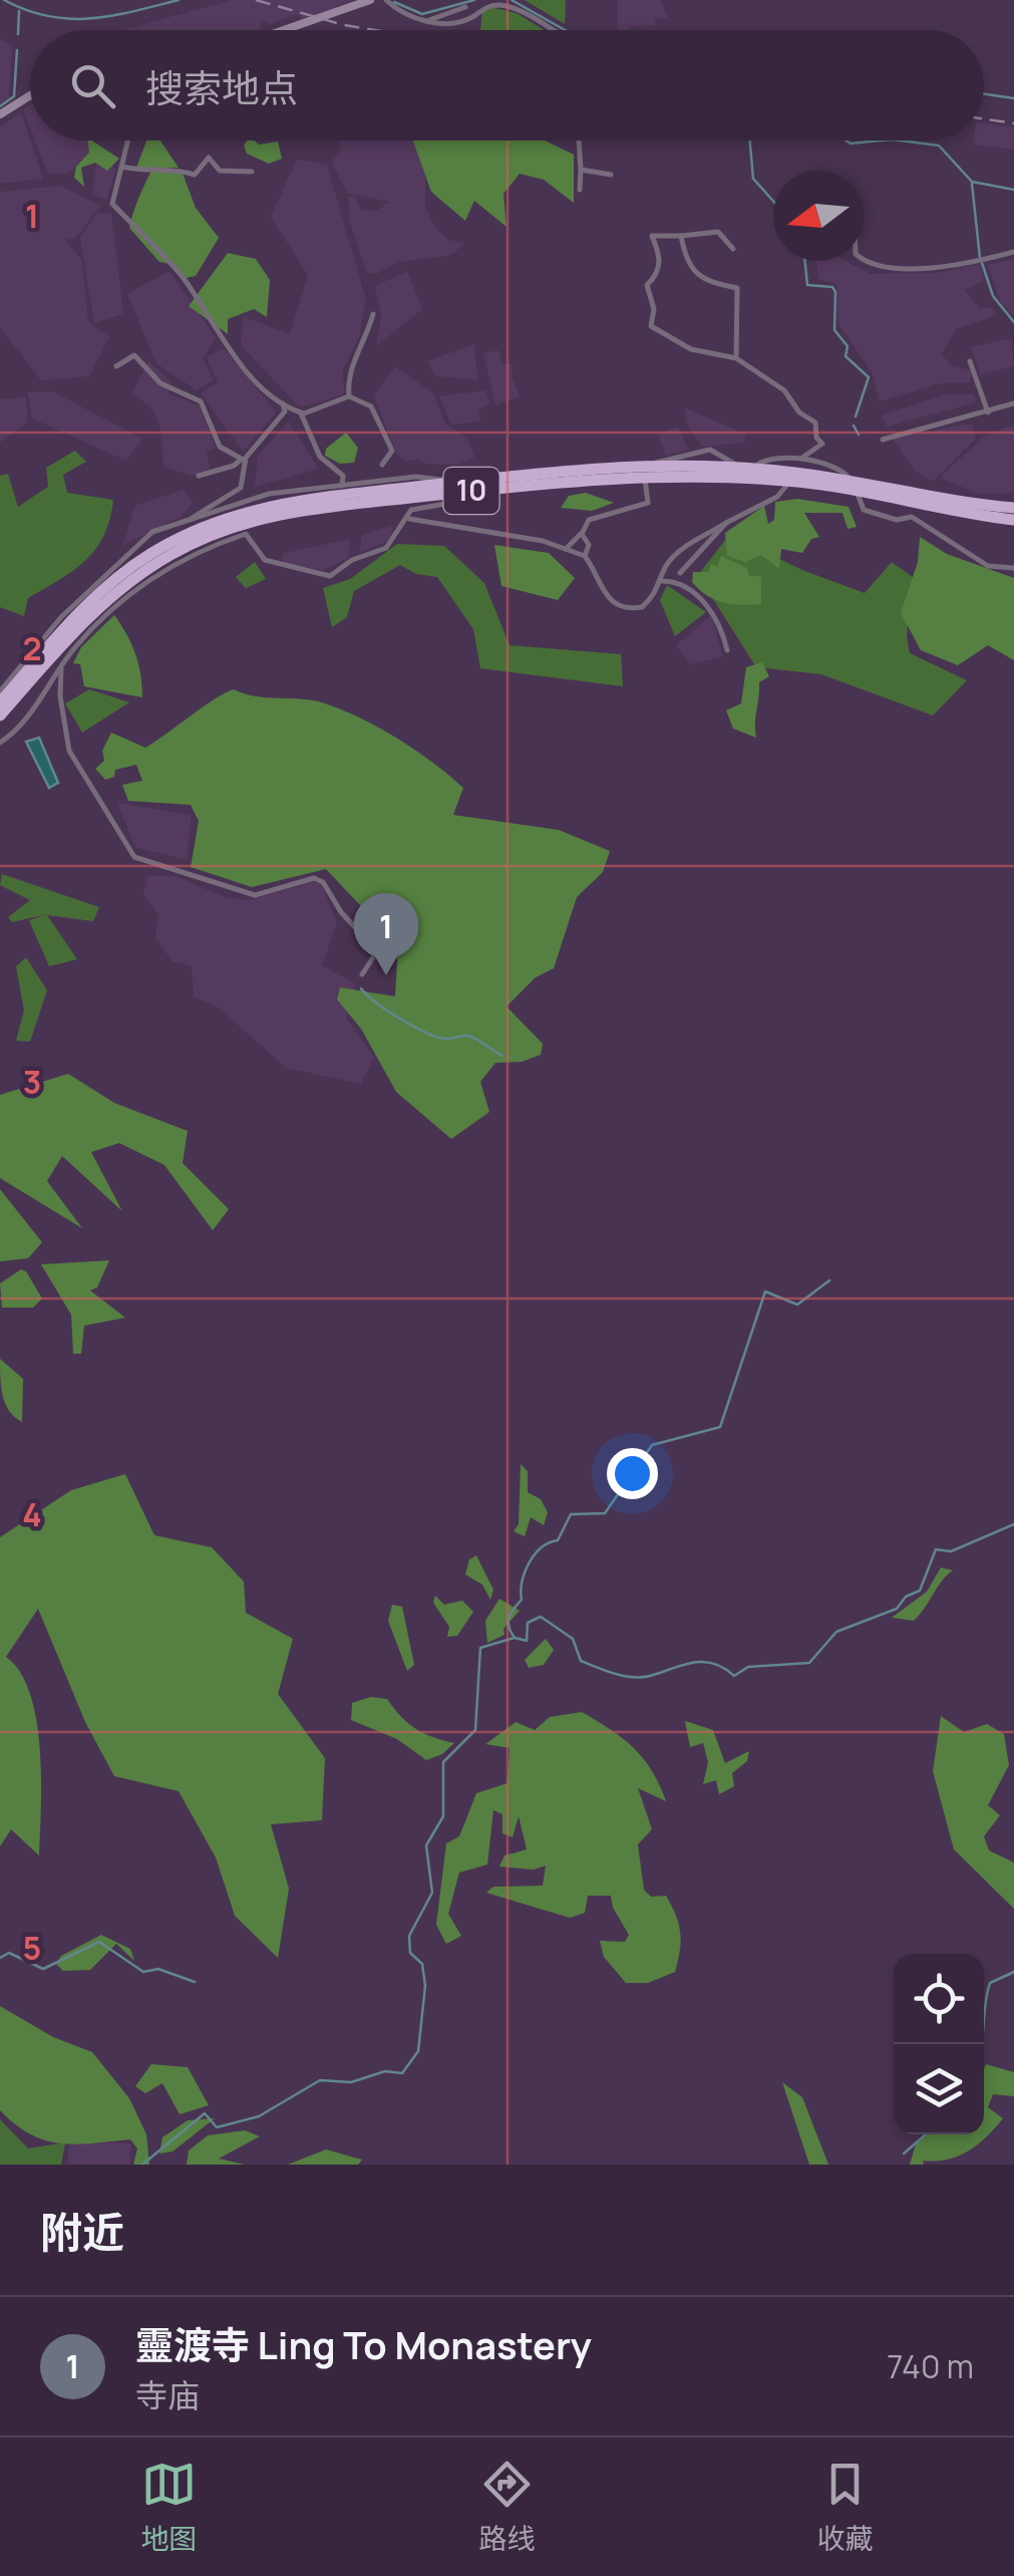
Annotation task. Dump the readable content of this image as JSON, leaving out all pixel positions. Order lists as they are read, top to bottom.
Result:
{
  "streets": {
    "highway": ["10"]
  },
  "north": "left",
  "page": {
    "search": "搜索地点",
    "pins": "1",
    "heading": "附近",
    "list": [
      {
        "mark": "1",
        "name": "靈渡寺 Ling To Monastery",
        "note": "寺庙",
        "value": "740 m"
      }
    ],
    "nav": ["地图", "路线", "收藏"]
  },
  "grid": {
    "rows": [
      "1",
      "2",
      "3",
      "4",
      "5"
    ]
  }
}
